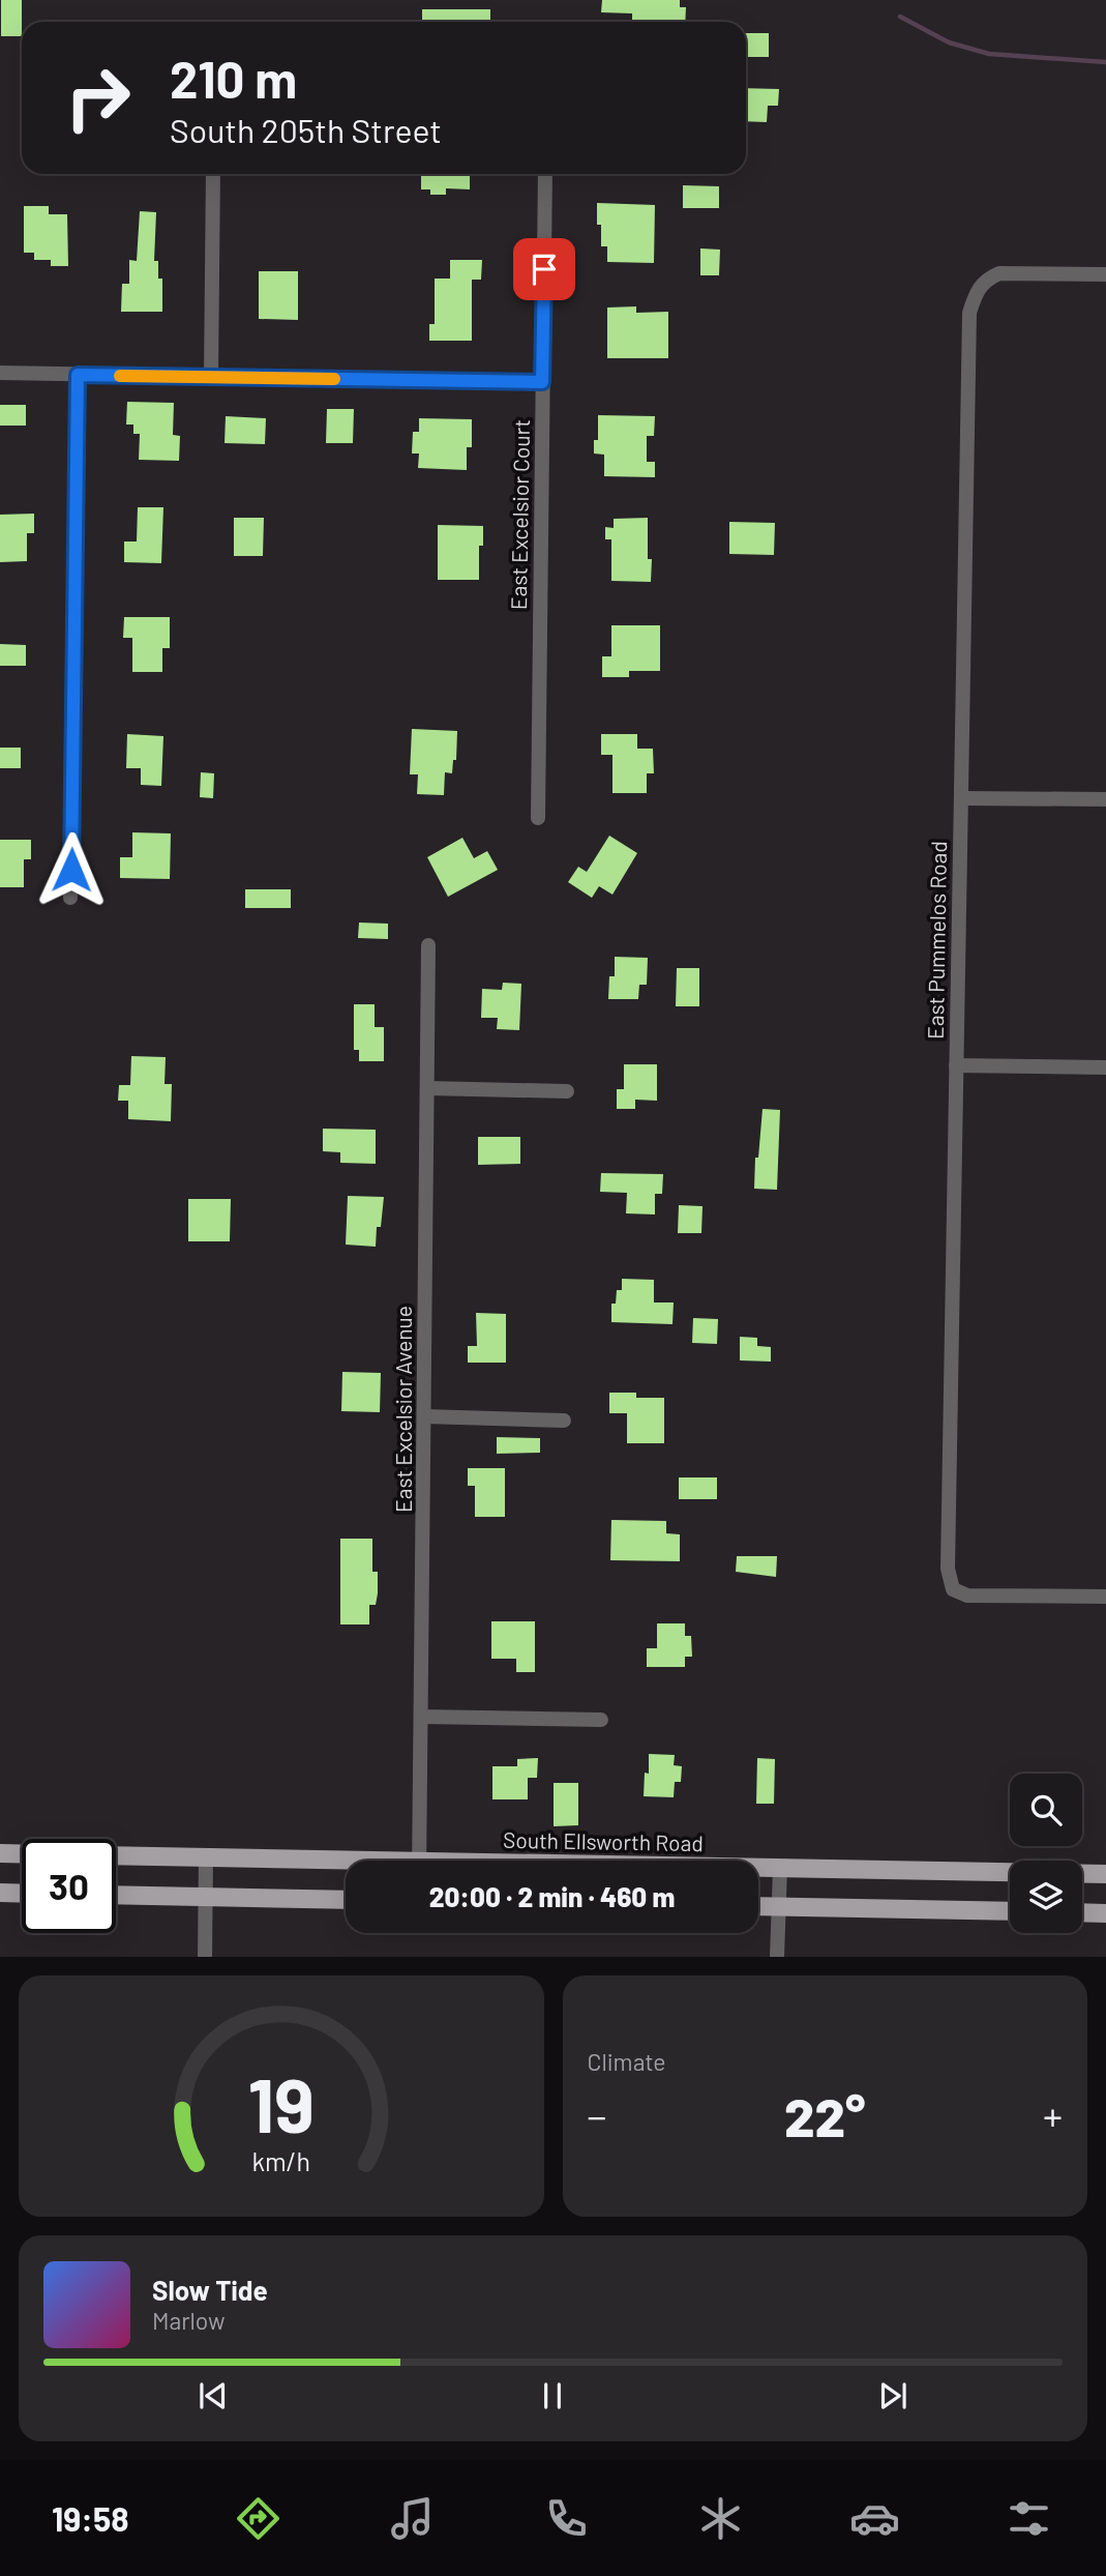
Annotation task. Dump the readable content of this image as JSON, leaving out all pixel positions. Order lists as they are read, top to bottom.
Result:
{
  "streets": {
    "main road": ["South Ellsworth Road"],
    "street": ["East Excelsior Court", "East Pummelos Road", "East Excelsior Avenue"]
  },
  "page": {
    "turn": ["210 m", "South 205th Street"],
    "limit": "30",
    "trip": "20:00 · 2 min · 460 m",
    "tile": "Climate",
    "heat": ["−", "22°", "+"],
    "song": ["Slow Tide", "Marlow"],
    "tabs": "19:58",
    "gauge": ["19", "km/h"]
  }
}
